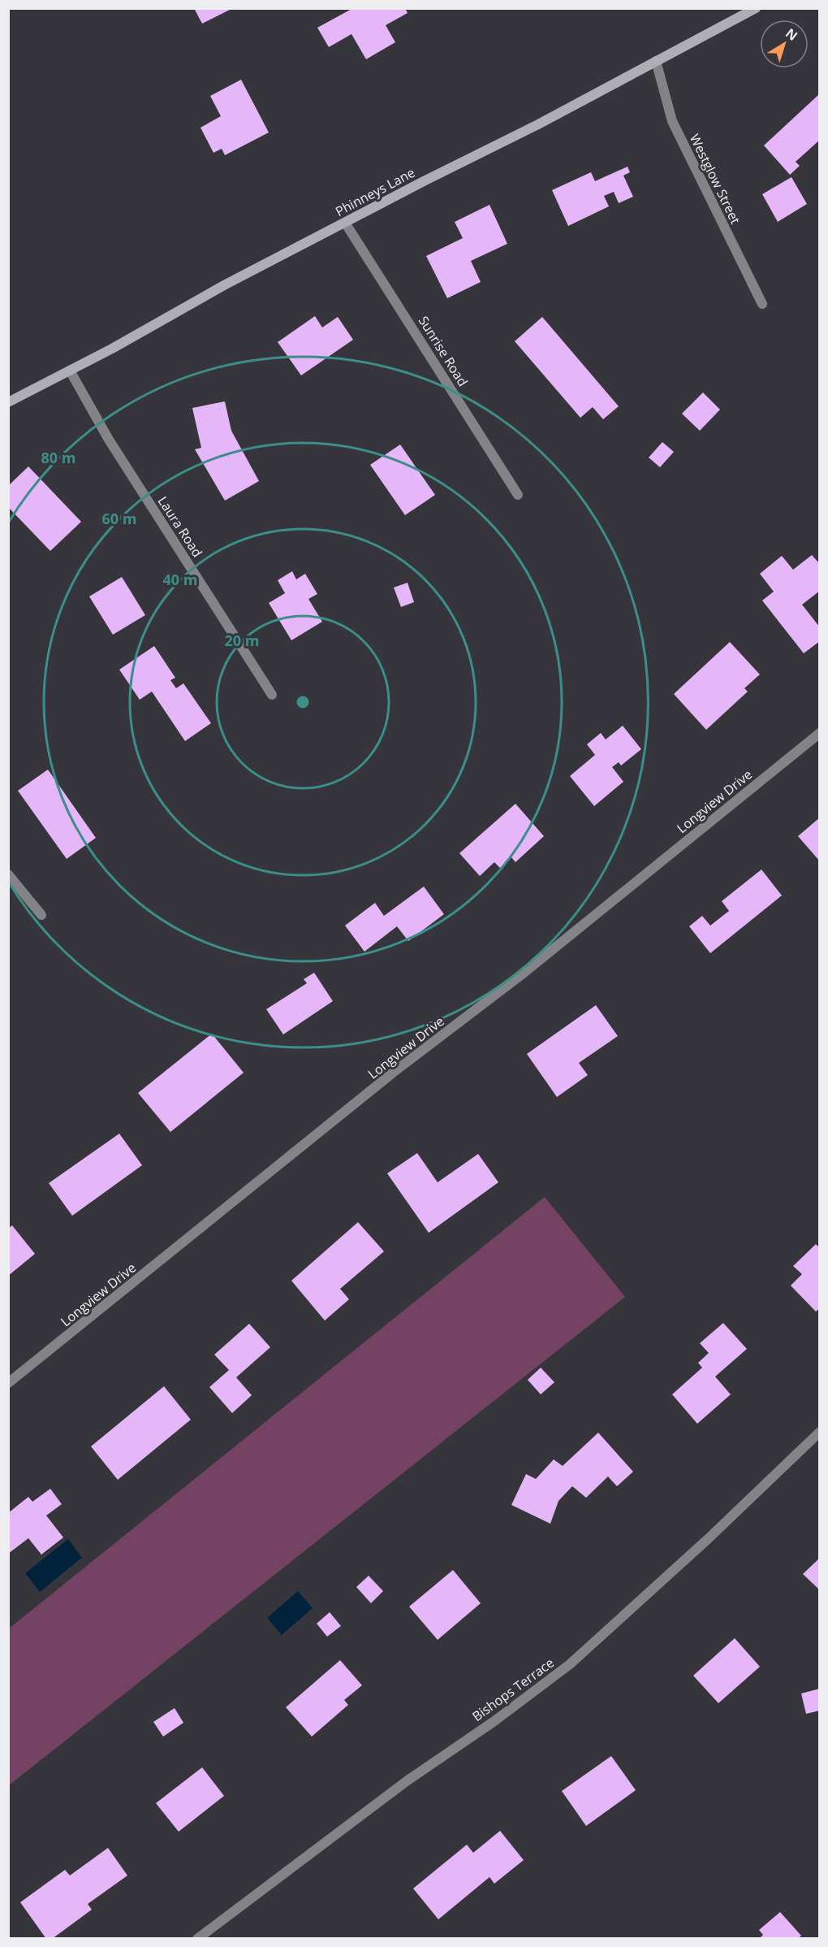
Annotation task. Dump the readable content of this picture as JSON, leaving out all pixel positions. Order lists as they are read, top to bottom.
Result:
{
  "streets": {
    "main road": ["Phinneys Lane"],
    "street": [
      "Westglow Street",
      "Sunrise Road",
      "Laura Road",
      "Longview Drive",
      "Bishops Terrace"
    ]
  },
  "crossings": [
    ["Westglow Street", "Phinneys Lane"],
    ["Phinneys Lane", "Sunrise Road"],
    ["Phinneys Lane", "Laura Road"]
  ],
  "north": "top right",
  "rings": [
    "80 m",
    "60 m",
    "40 m",
    "20 m"
  ]
}
